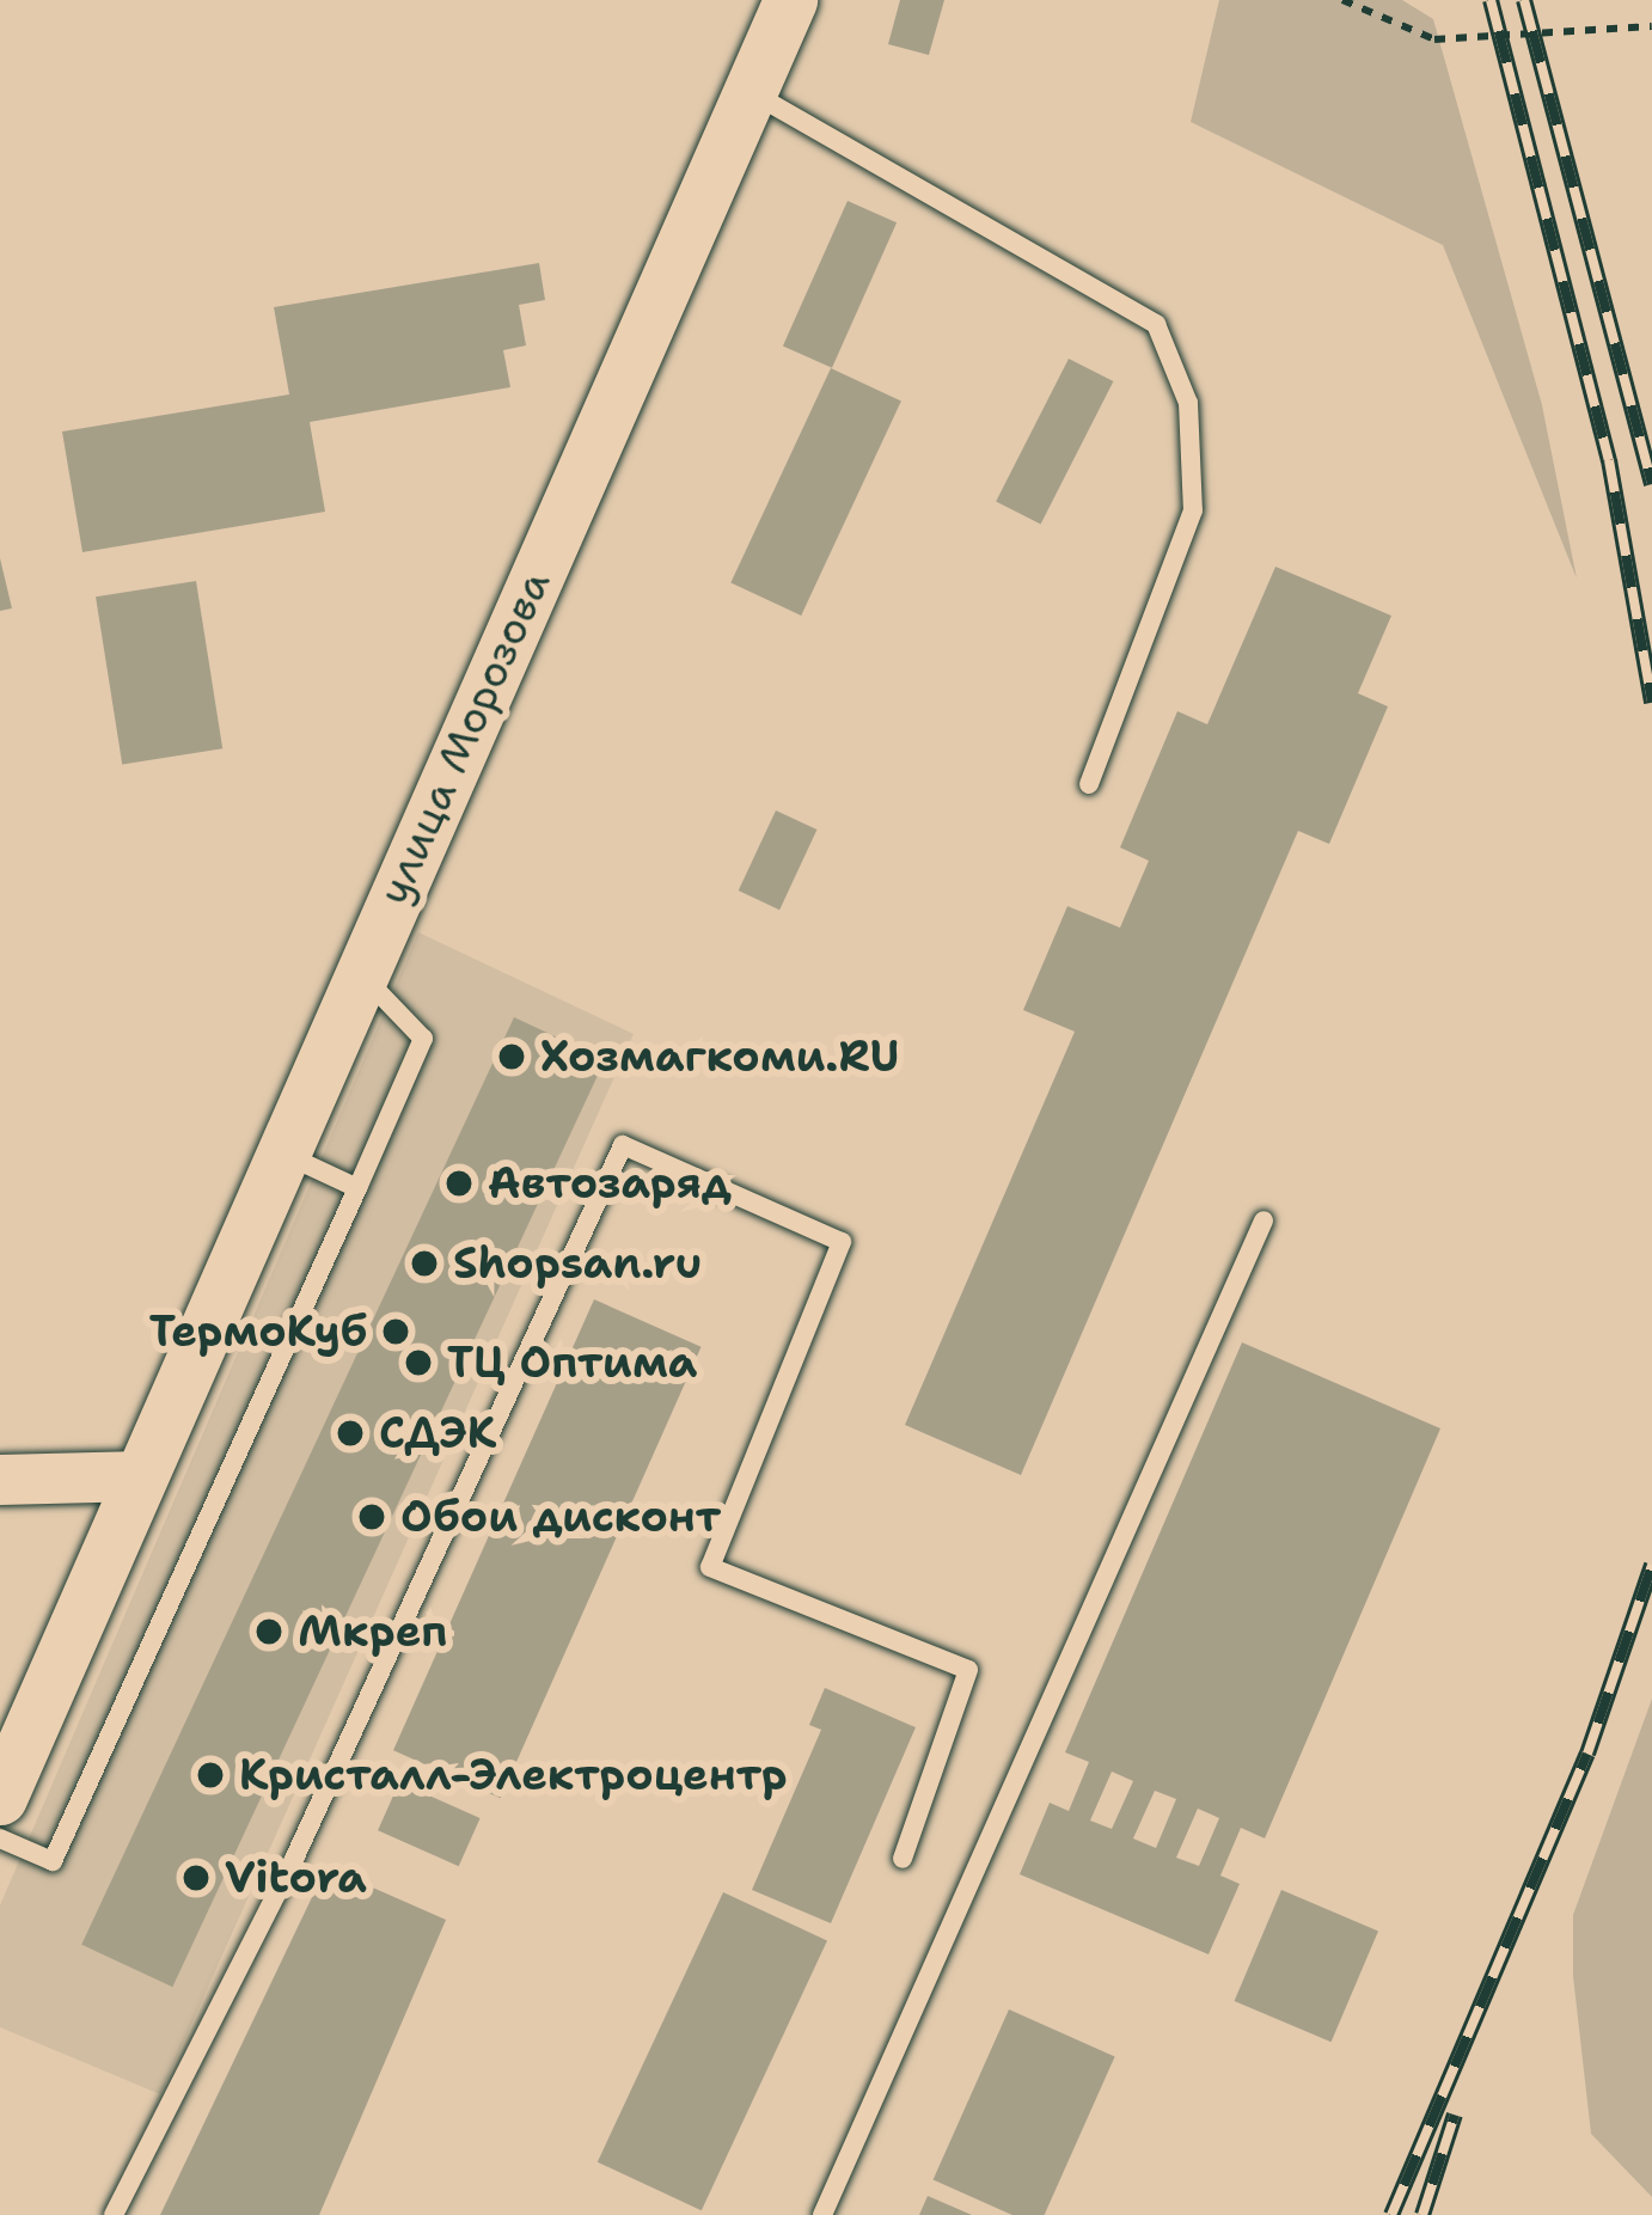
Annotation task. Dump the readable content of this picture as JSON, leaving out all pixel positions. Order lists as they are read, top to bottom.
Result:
{
  "streets": {
    "main road": ["улица Морозова"]
  },
  "places": [
    "Хозмагкоми.RU",
    "Автозаряд",
    "Shopsan.ru",
    "ТермоКуб",
    "ТЦ Оптима",
    "СДЭК",
    "Обои дисконт",
    "Мкреп",
    "Кристалл-Электроцентр",
    "Vitora"
  ]
}
